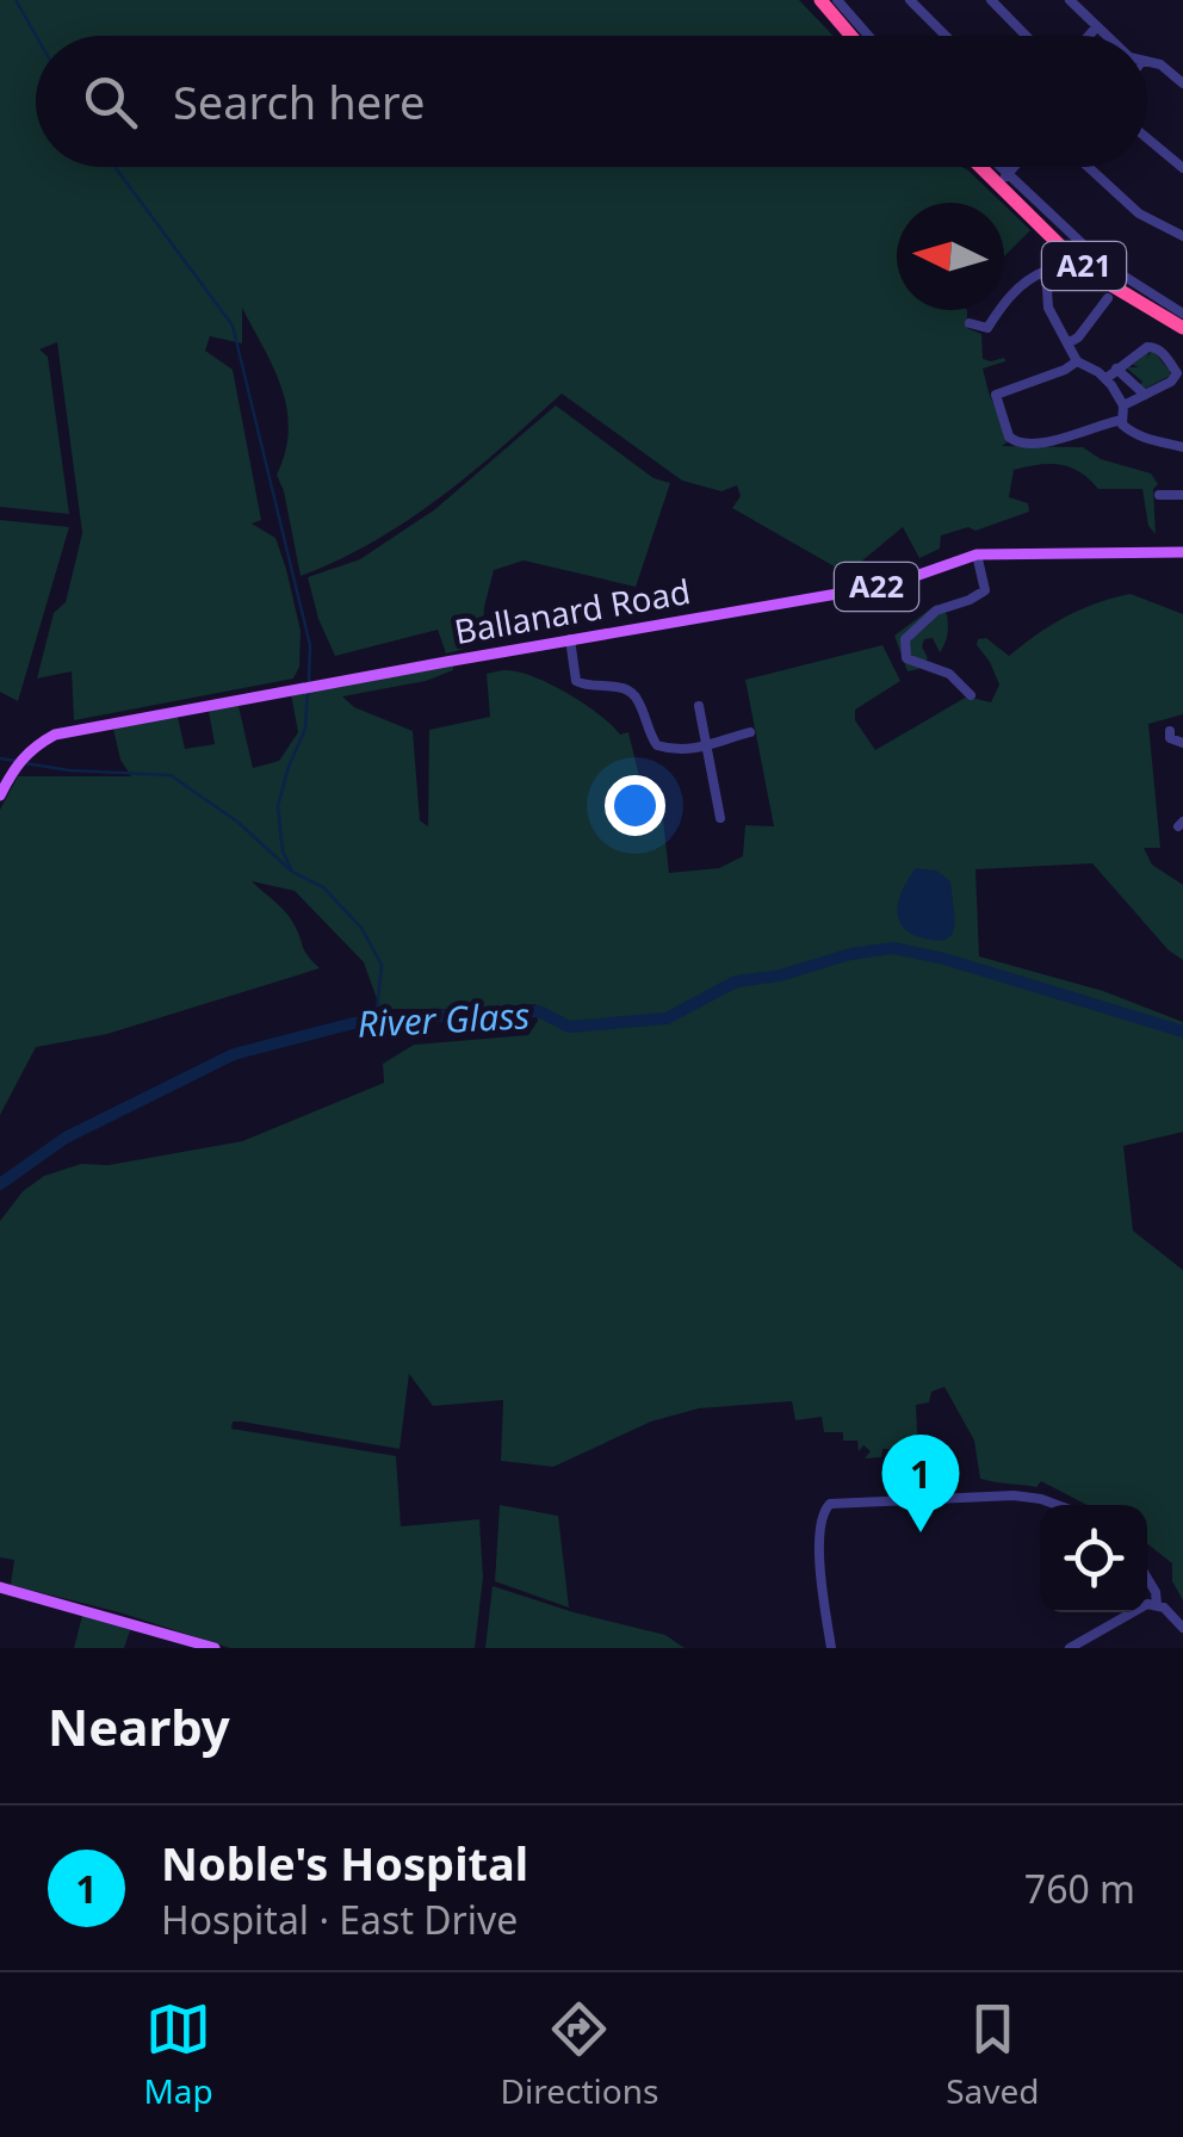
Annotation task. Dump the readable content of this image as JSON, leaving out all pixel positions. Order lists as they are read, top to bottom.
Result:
{
  "streets": {
    "highway": ["A21"],
    "main road": ["A22", "Ballanard Road"]
  },
  "water": ["River Glass"],
  "north": "left",
  "page": {
    "search": "Search here",
    "pins": "1",
    "heading": "Nearby",
    "list": [
      {
        "mark": "1",
        "name": "Noble's Hospital",
        "note": "Hospital · East Drive",
        "value": "760 m"
      }
    ],
    "nav": ["Map", "Directions", "Saved"]
  }
}
